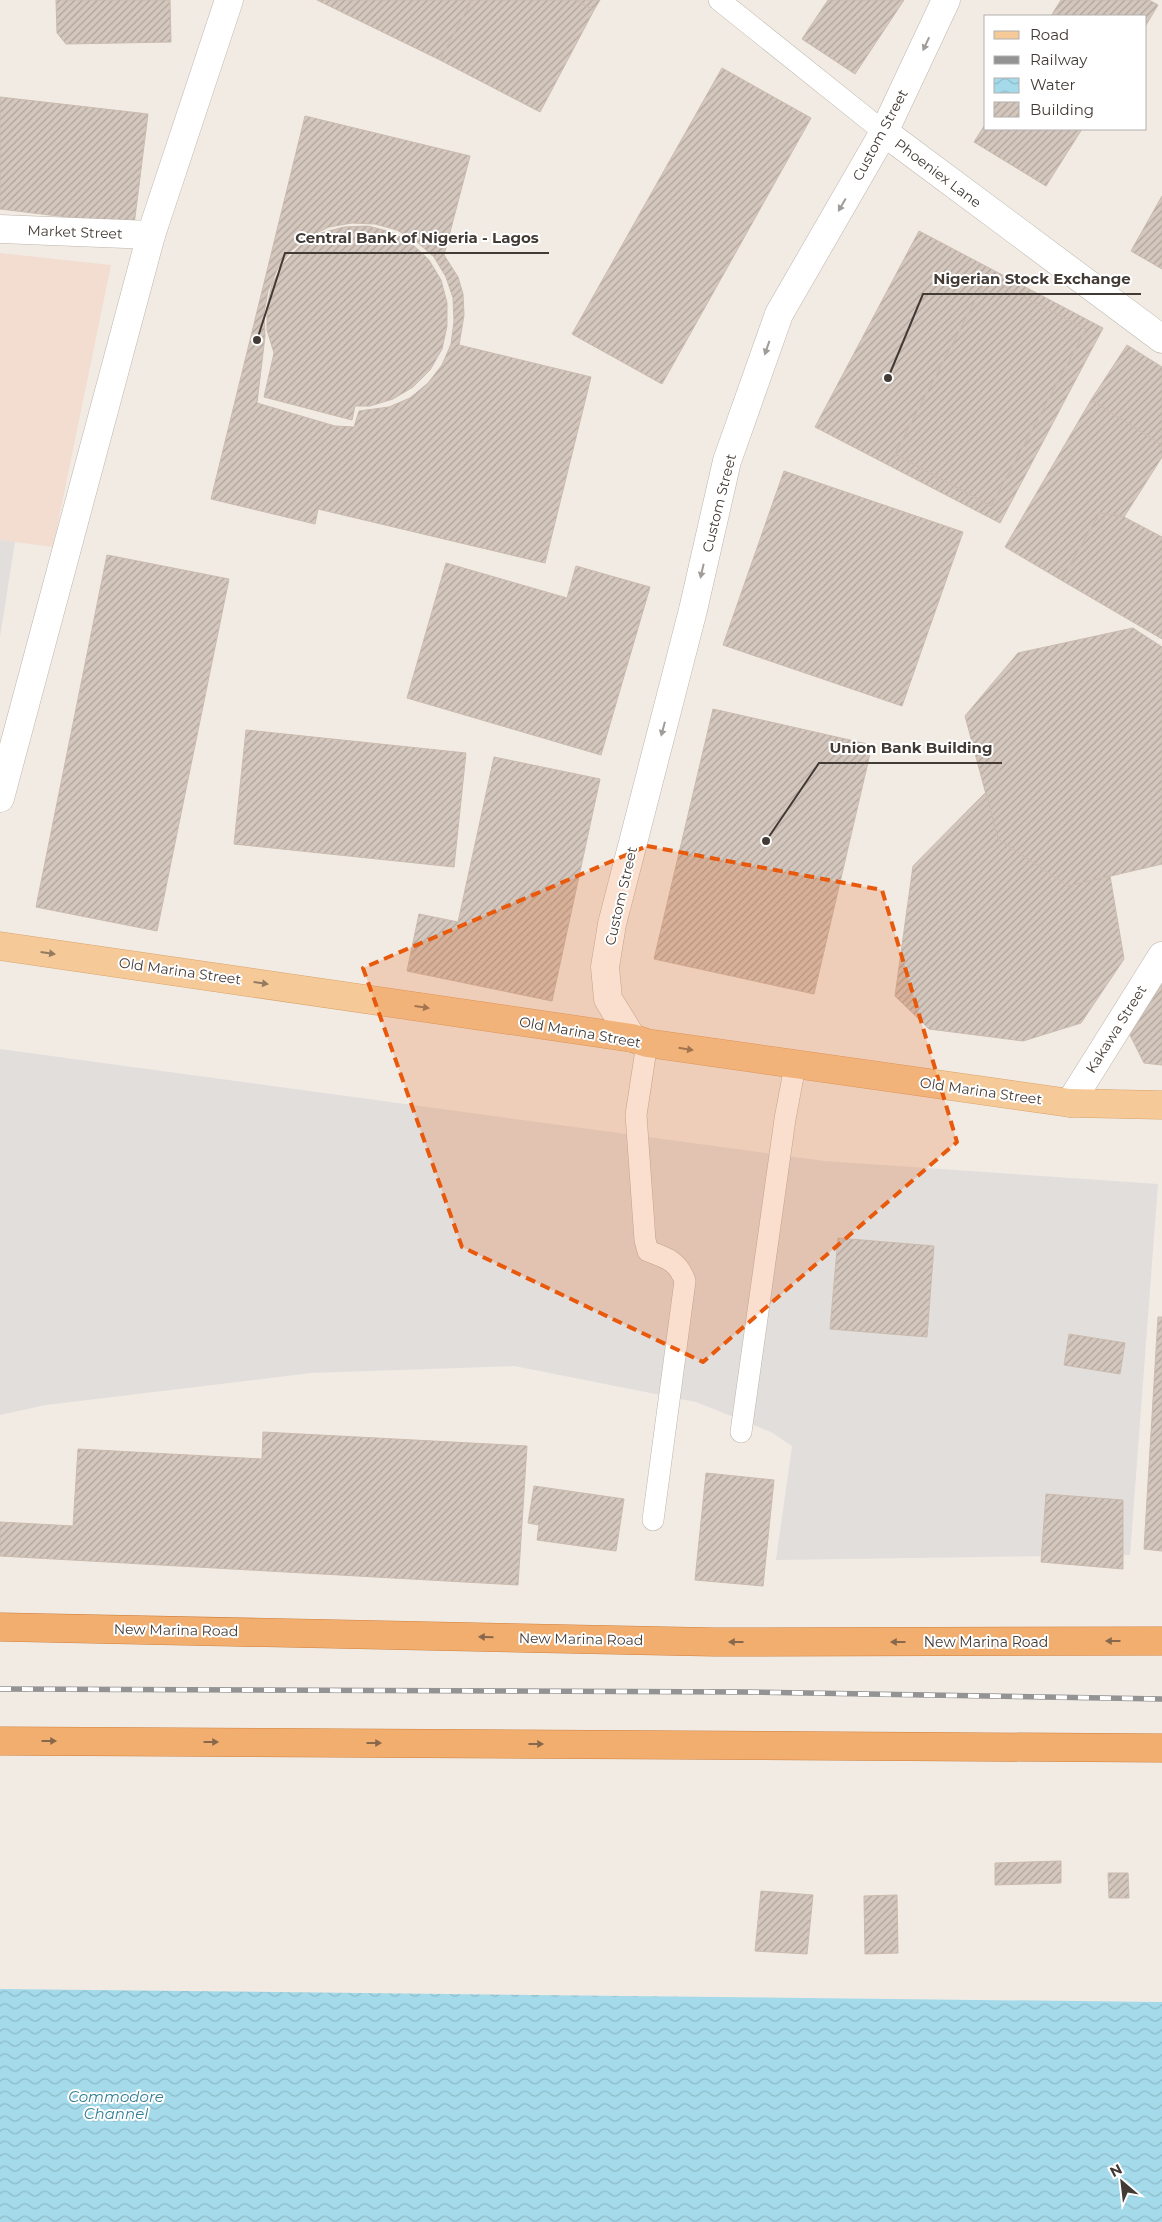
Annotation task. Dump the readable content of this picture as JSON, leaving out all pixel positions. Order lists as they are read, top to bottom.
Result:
{
  "streets": {
    "highway": ["New Marina Road"],
    "main road": ["Old Marina Street"],
    "street": [
      "Custom Street",
      "Phoeniex Lane",
      "Market Street",
      "Kakawa Street"
    ]
  },
  "crossings": [
    ["Custom Street", "Phoeniex Lane"],
    ["Custom Street", "Old Marina Street"],
    ["Old Marina Street", "Kakawa Street"]
  ],
  "one_way": ["Custom Street", "Old Marina Street"],
  "water": ["Commodore Channel"],
  "places": ["Central Bank of Nigeria - Lagos", "Nigerian Stock Exchange", "Union Bank Building"],
  "legend": [
    "Road",
    "Railway",
    "Water",
    "Building"
  ],
  "north": "top left"
}
